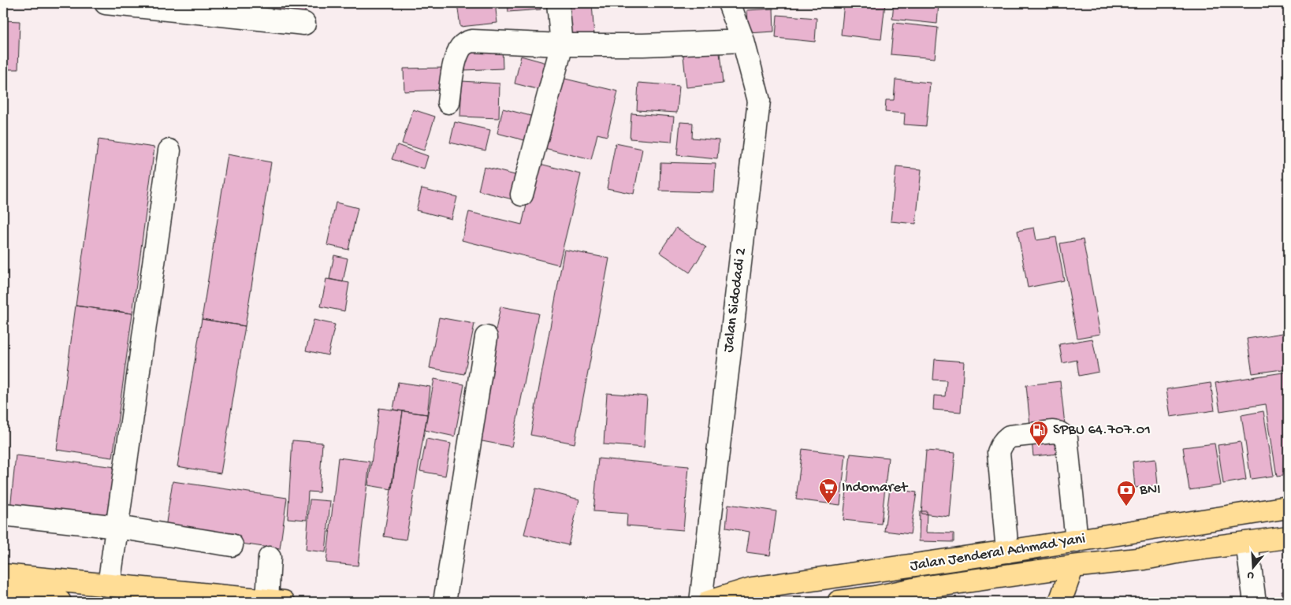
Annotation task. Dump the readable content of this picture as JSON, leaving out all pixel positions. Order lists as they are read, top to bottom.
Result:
{
  "streets": {
    "main road": ["Jalan Jenderal Achmad Yani"],
    "street": ["Jalan Sidodadi 2"]
  },
  "places": {
    "fuel station": ["SPBU 64.707.01"],
    "supermarket": ["Indomaret"],
    "bank": ["BNI"]
  },
  "north": "bottom"
}
